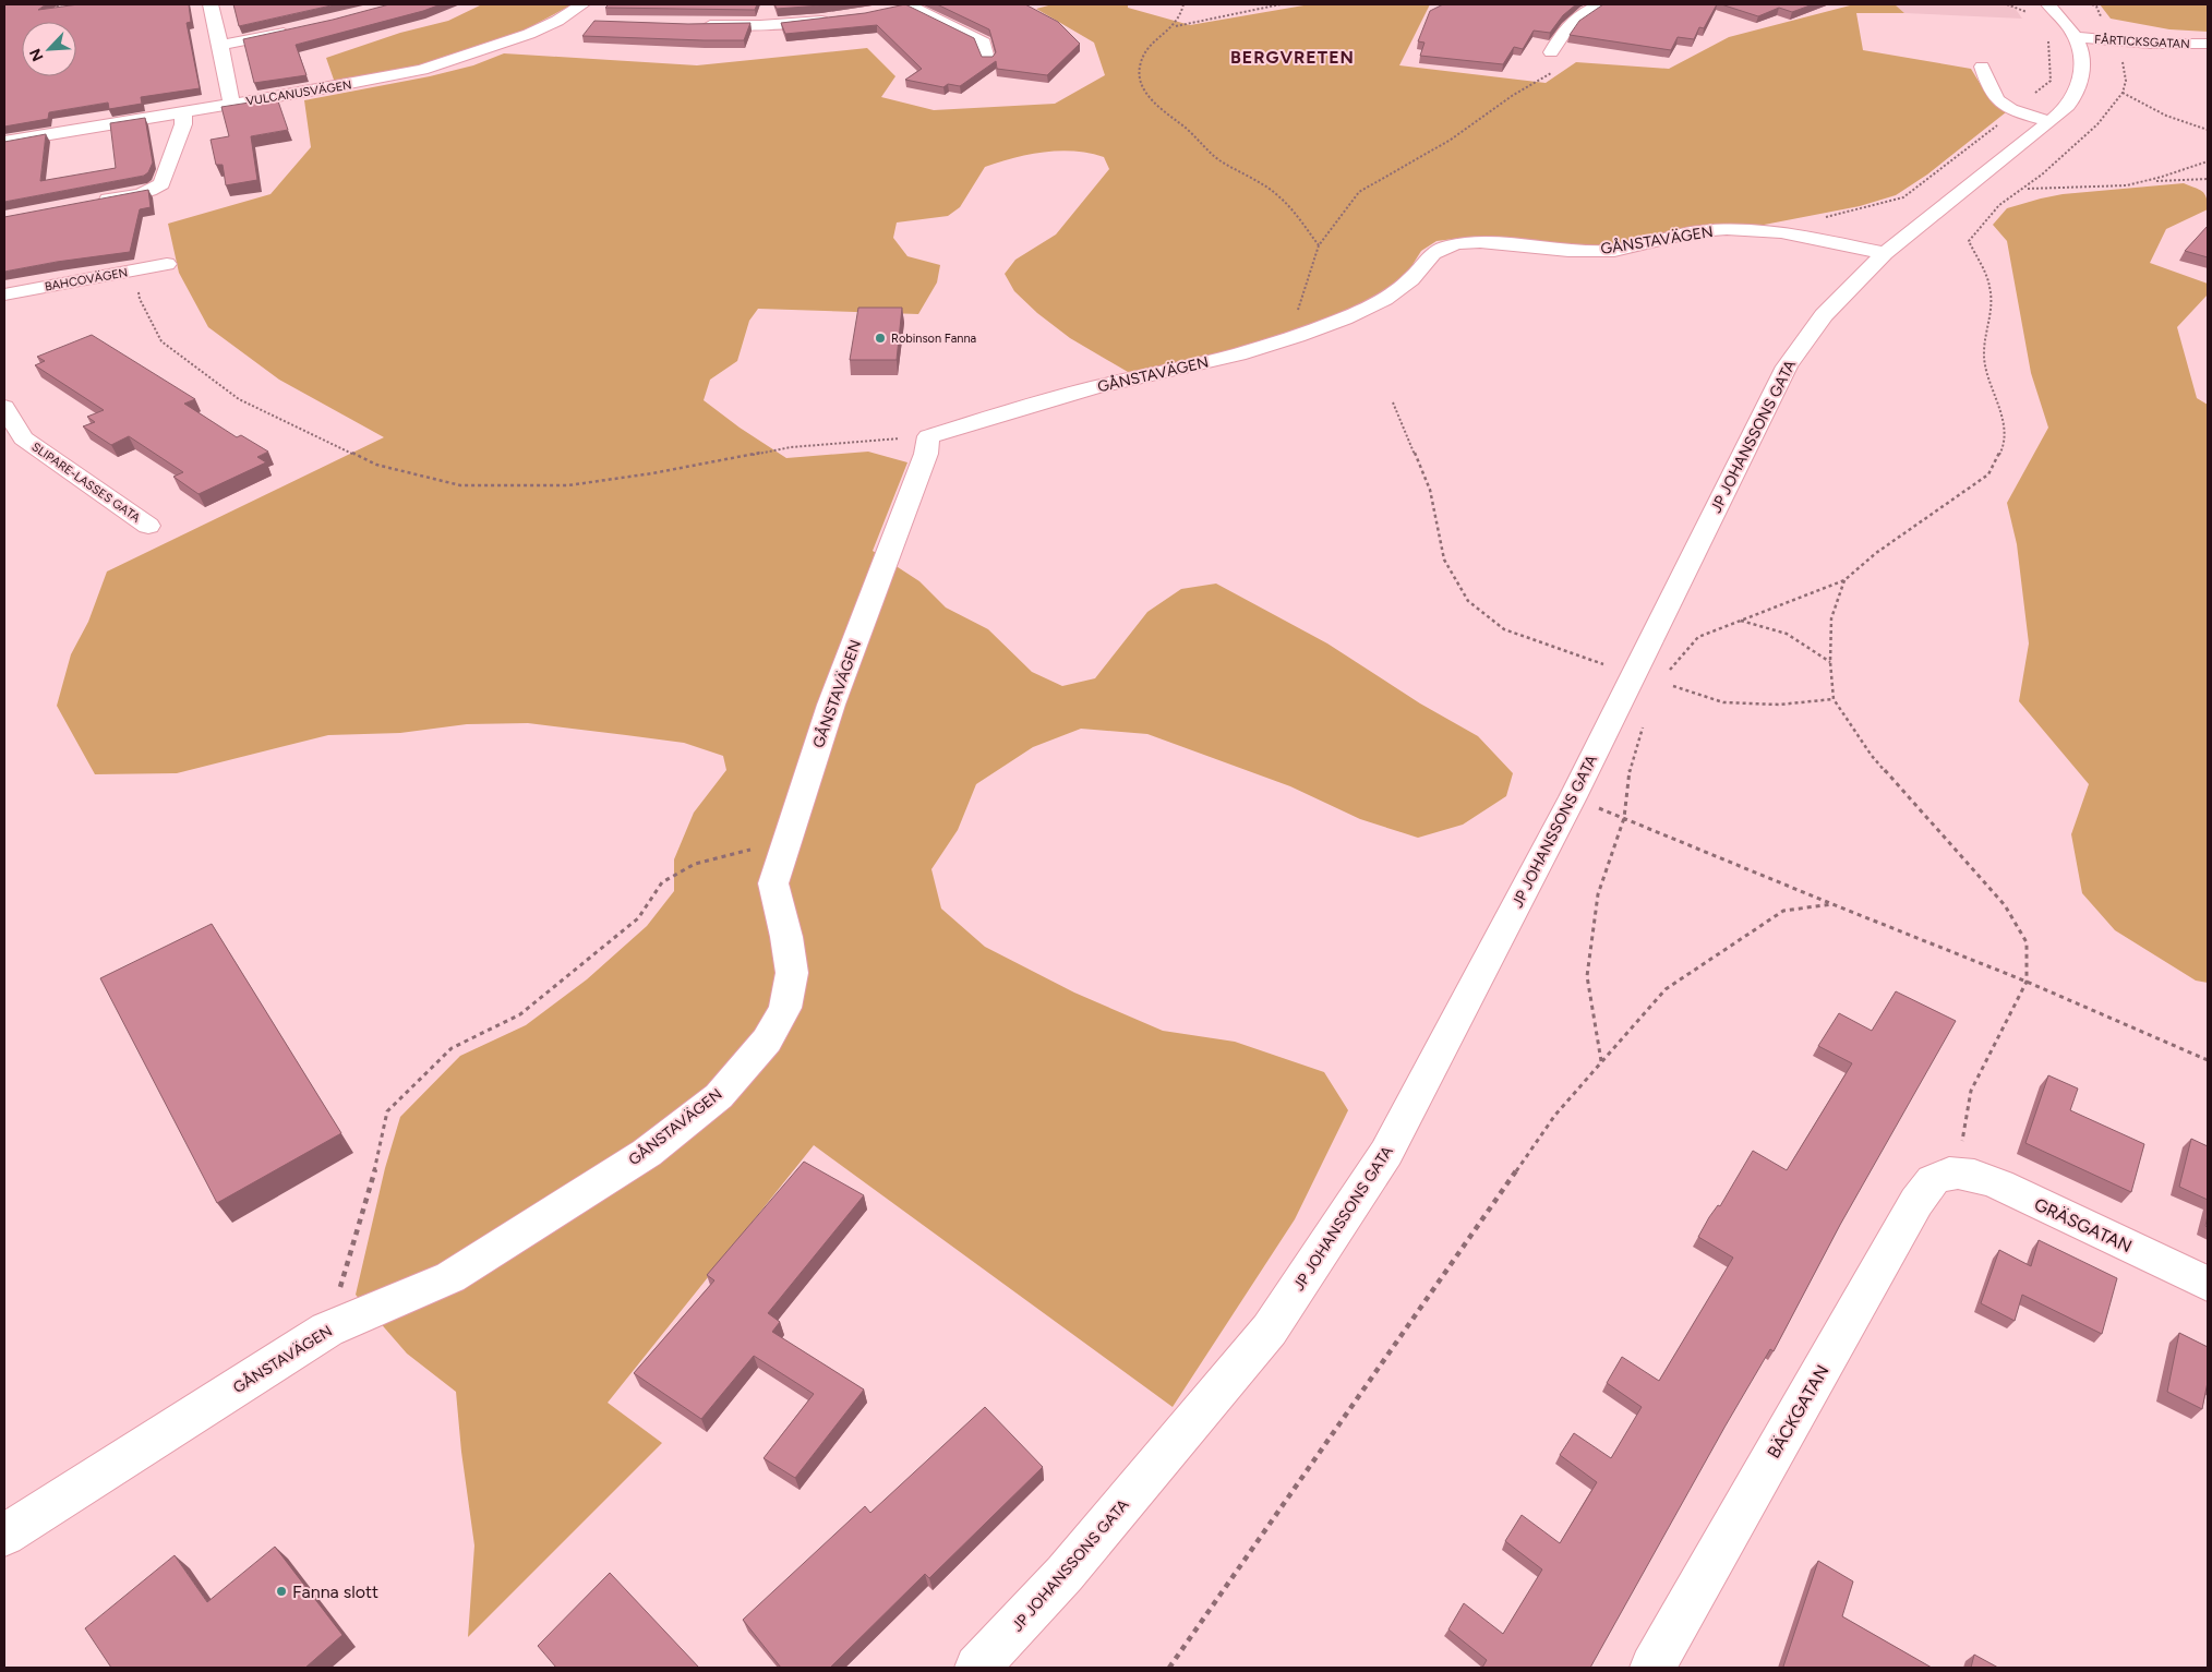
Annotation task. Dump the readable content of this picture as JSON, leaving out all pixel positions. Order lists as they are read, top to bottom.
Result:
{
  "streets": {
    "street": [
      "FÅRTICKSGATAN",
      "VULCANUSVÄGEN",
      "GÅNSTAVÄGEN",
      "BAHCOVÄGEN",
      "JP JOHANSSONS GATA",
      "SLIPARE-LASSES GATA",
      "GRÄSGATAN",
      "BÄCKGATAN"
    ]
  },
  "crossings": [
    ["FÅRTICKSGATAN", "JP JOHANSSONS GATA"],
    ["GÅNSTAVÄGEN", "JP JOHANSSONS GATA"],
    ["GRÄSGATAN", "BÄCKGATAN"]
  ],
  "districts": ["BERGVRETEN"],
  "places": ["Robinson Fanna", "Fanna slott"],
  "north": "bottom left"
}
